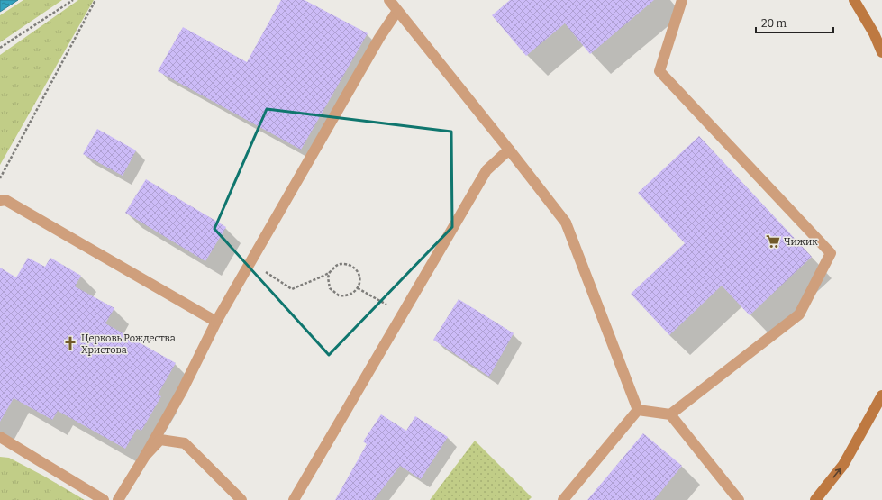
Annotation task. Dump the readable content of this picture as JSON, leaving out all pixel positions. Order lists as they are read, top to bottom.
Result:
{
  "places": {
    "supermarket": ["Чижик"],
    "church": ["Церковь Рождества Христова"]
  },
  "scale_bar": "20 m"
}
